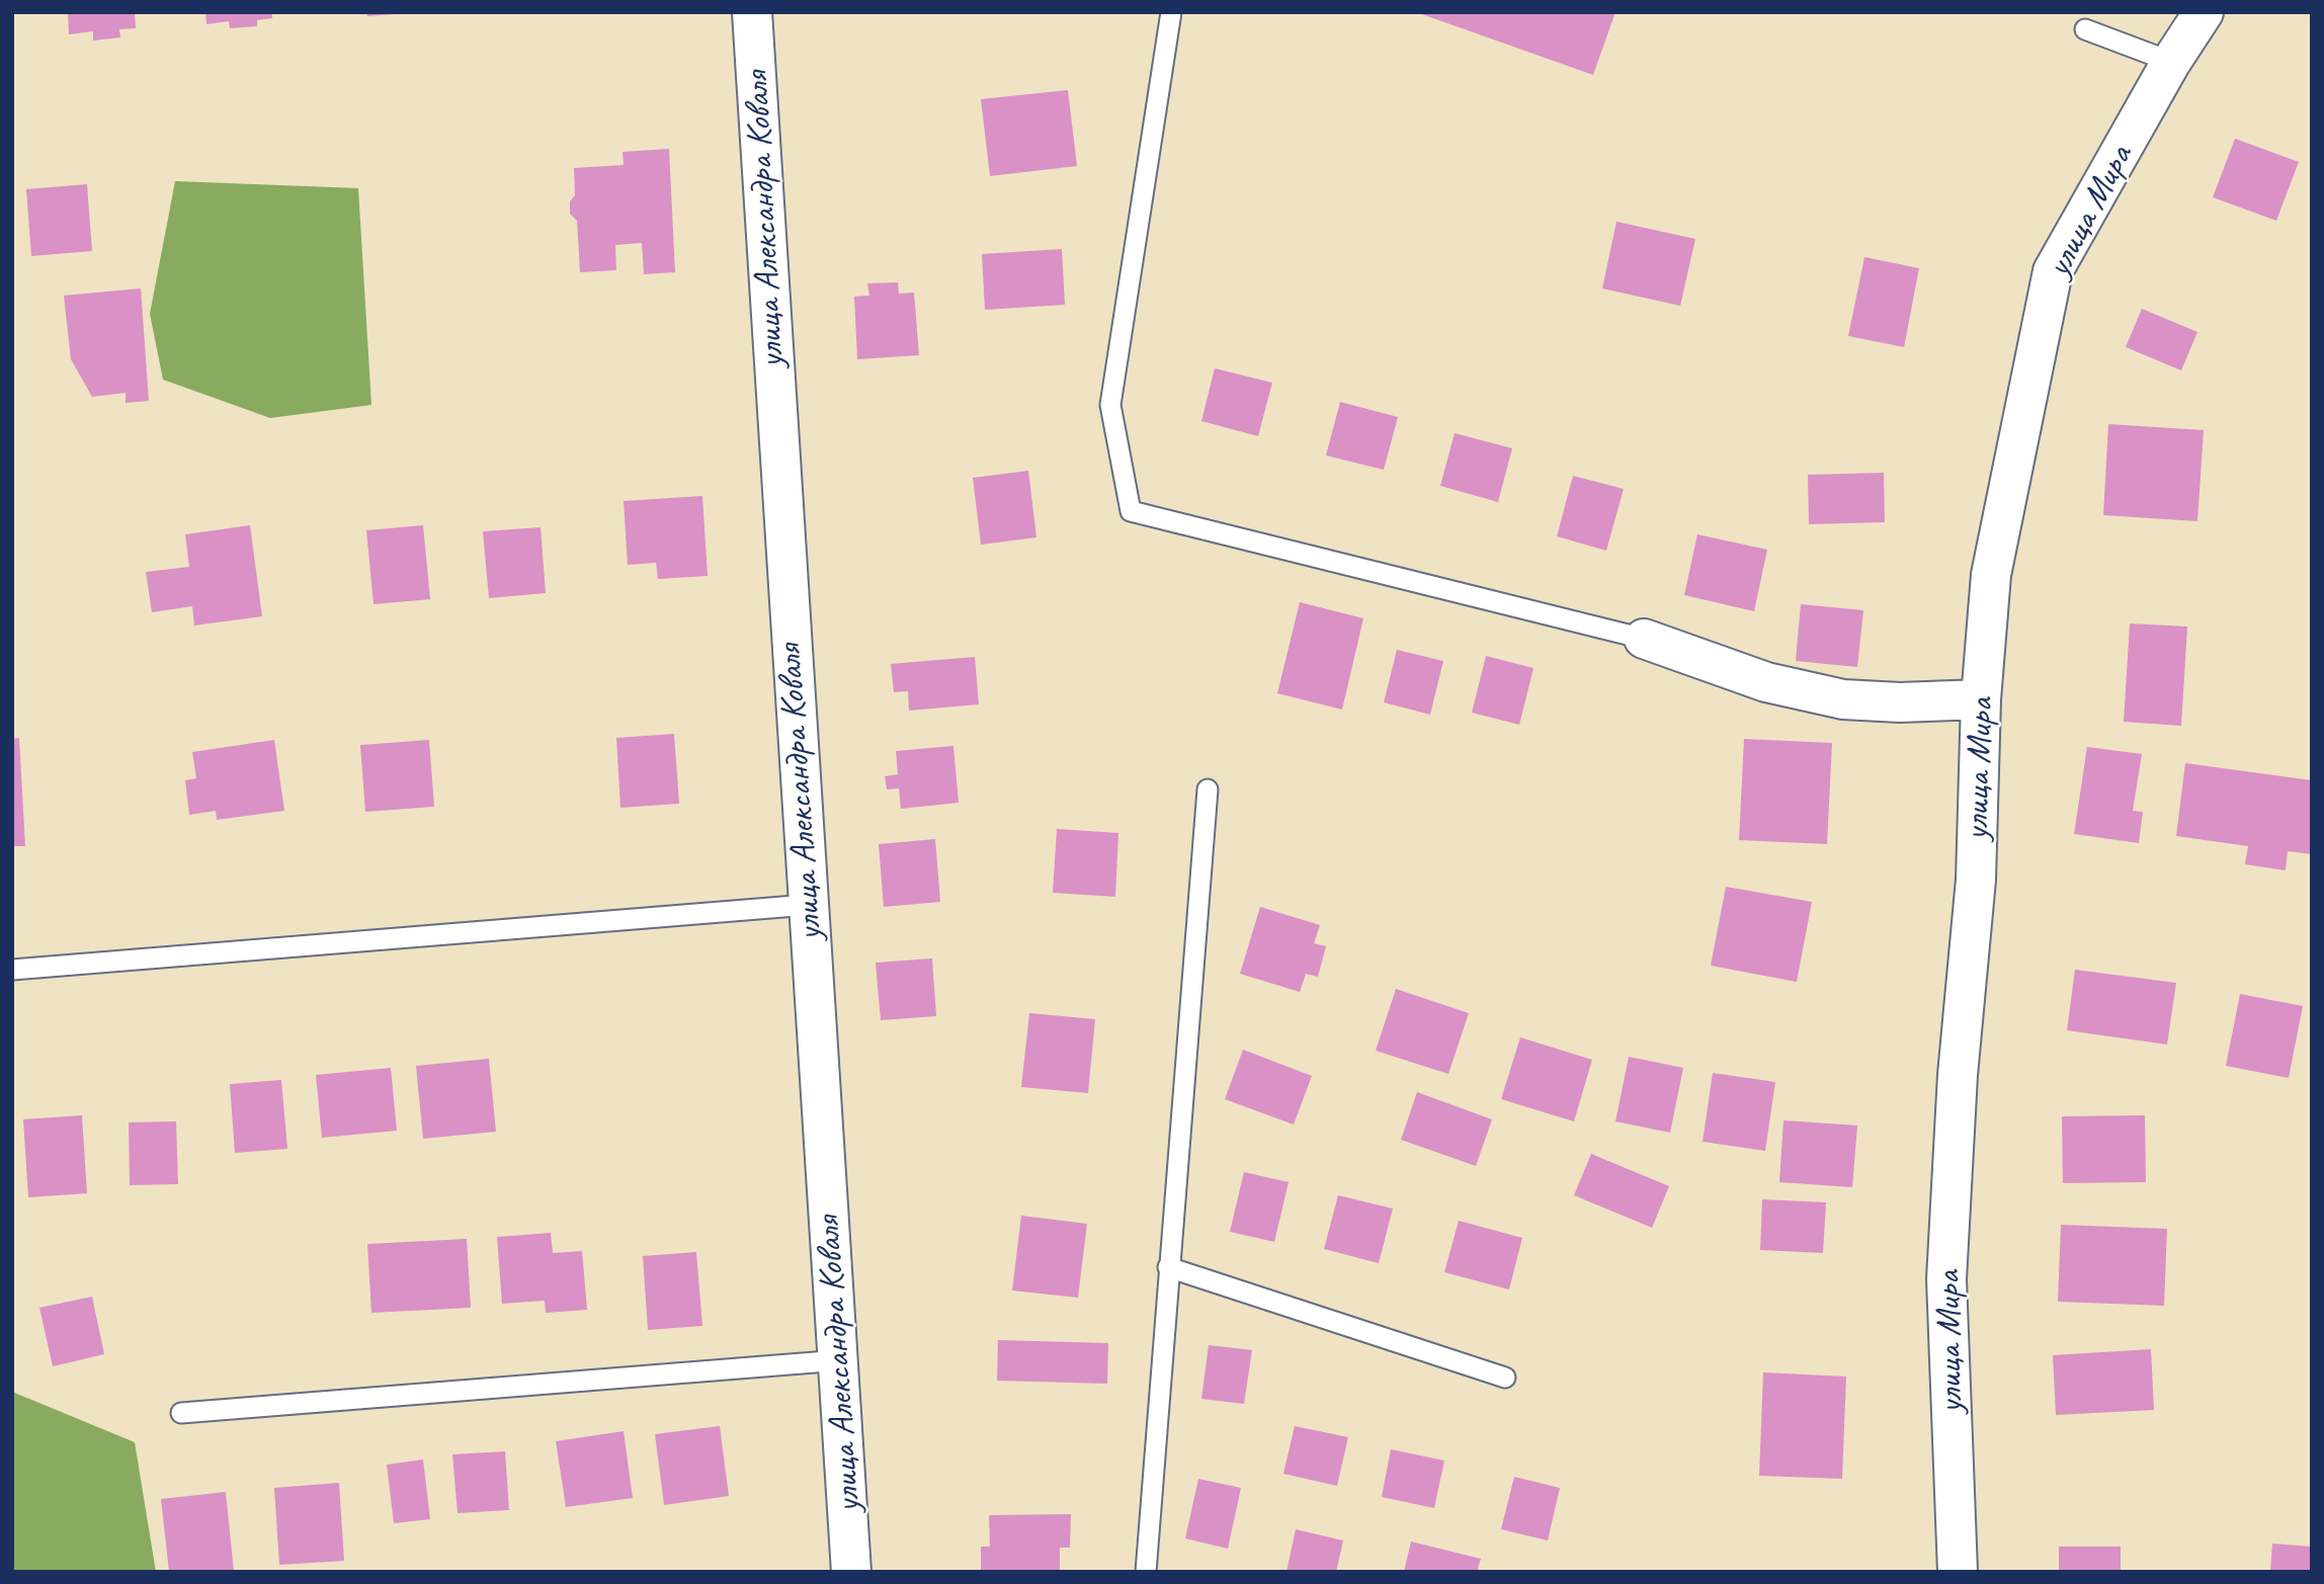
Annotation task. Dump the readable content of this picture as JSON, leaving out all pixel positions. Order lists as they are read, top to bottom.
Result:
{
  "streets": {
    "street": ["улица Мира", "улица Александра Коваля"]
  }
}
